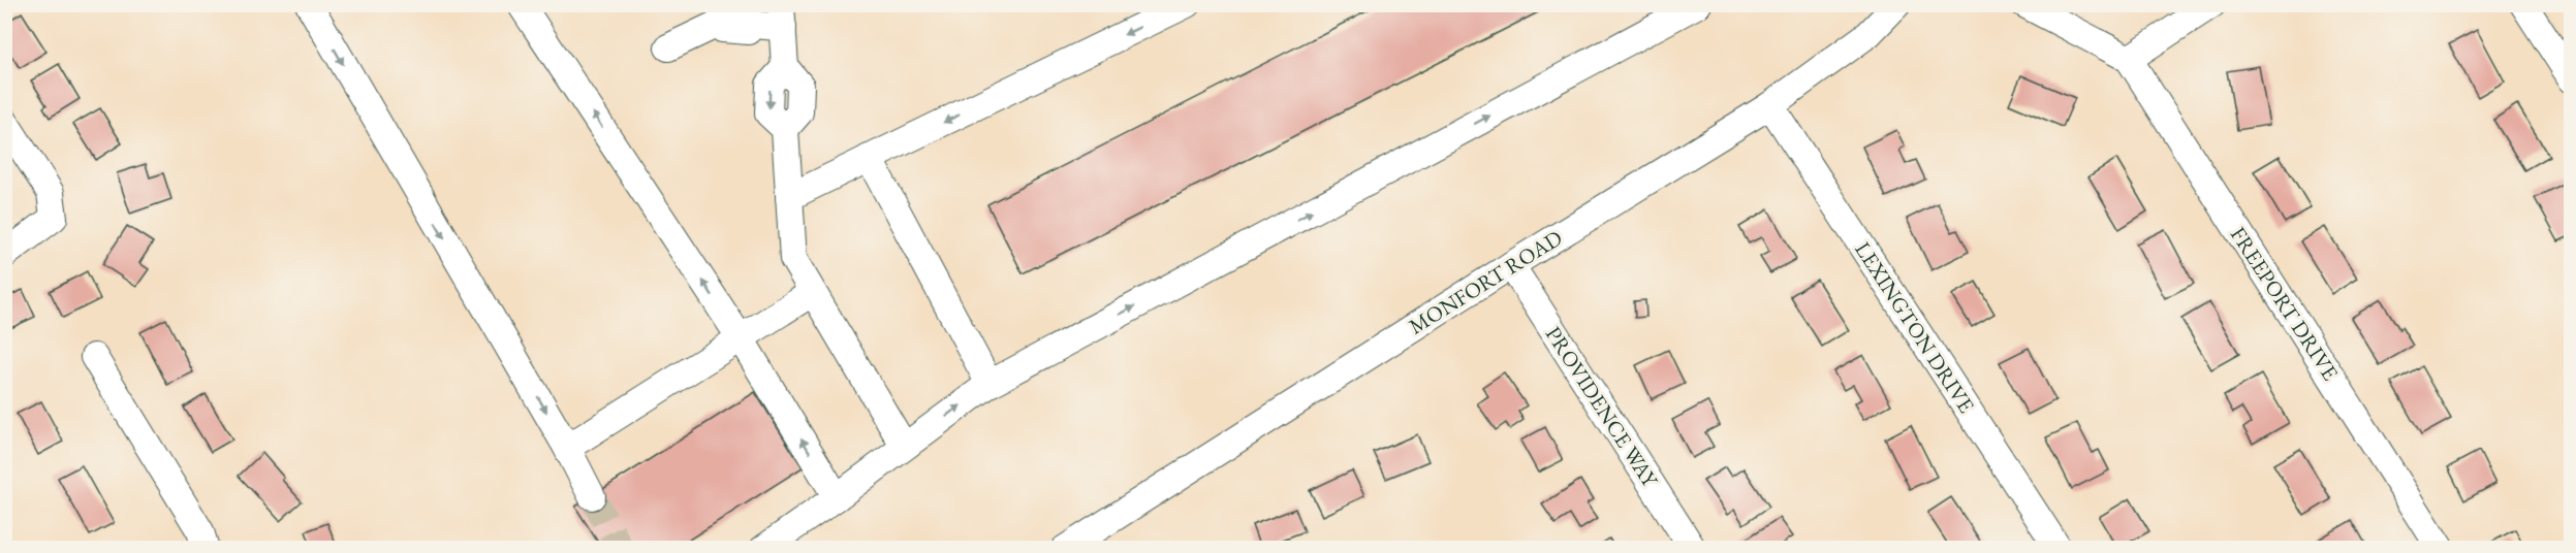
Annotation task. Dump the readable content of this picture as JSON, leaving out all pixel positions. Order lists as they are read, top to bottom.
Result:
{
  "streets": {
    "street": [
      "MONFORT ROAD",
      "FREEPORT DRIVE",
      "LEXINGTON DRIVE",
      "PROVIDENCE WAY"
    ]
  },
  "crossings": [
    ["MONFORT ROAD", "LEXINGTON DRIVE"],
    ["MONFORT ROAD", "PROVIDENCE WAY"]
  ]
}
